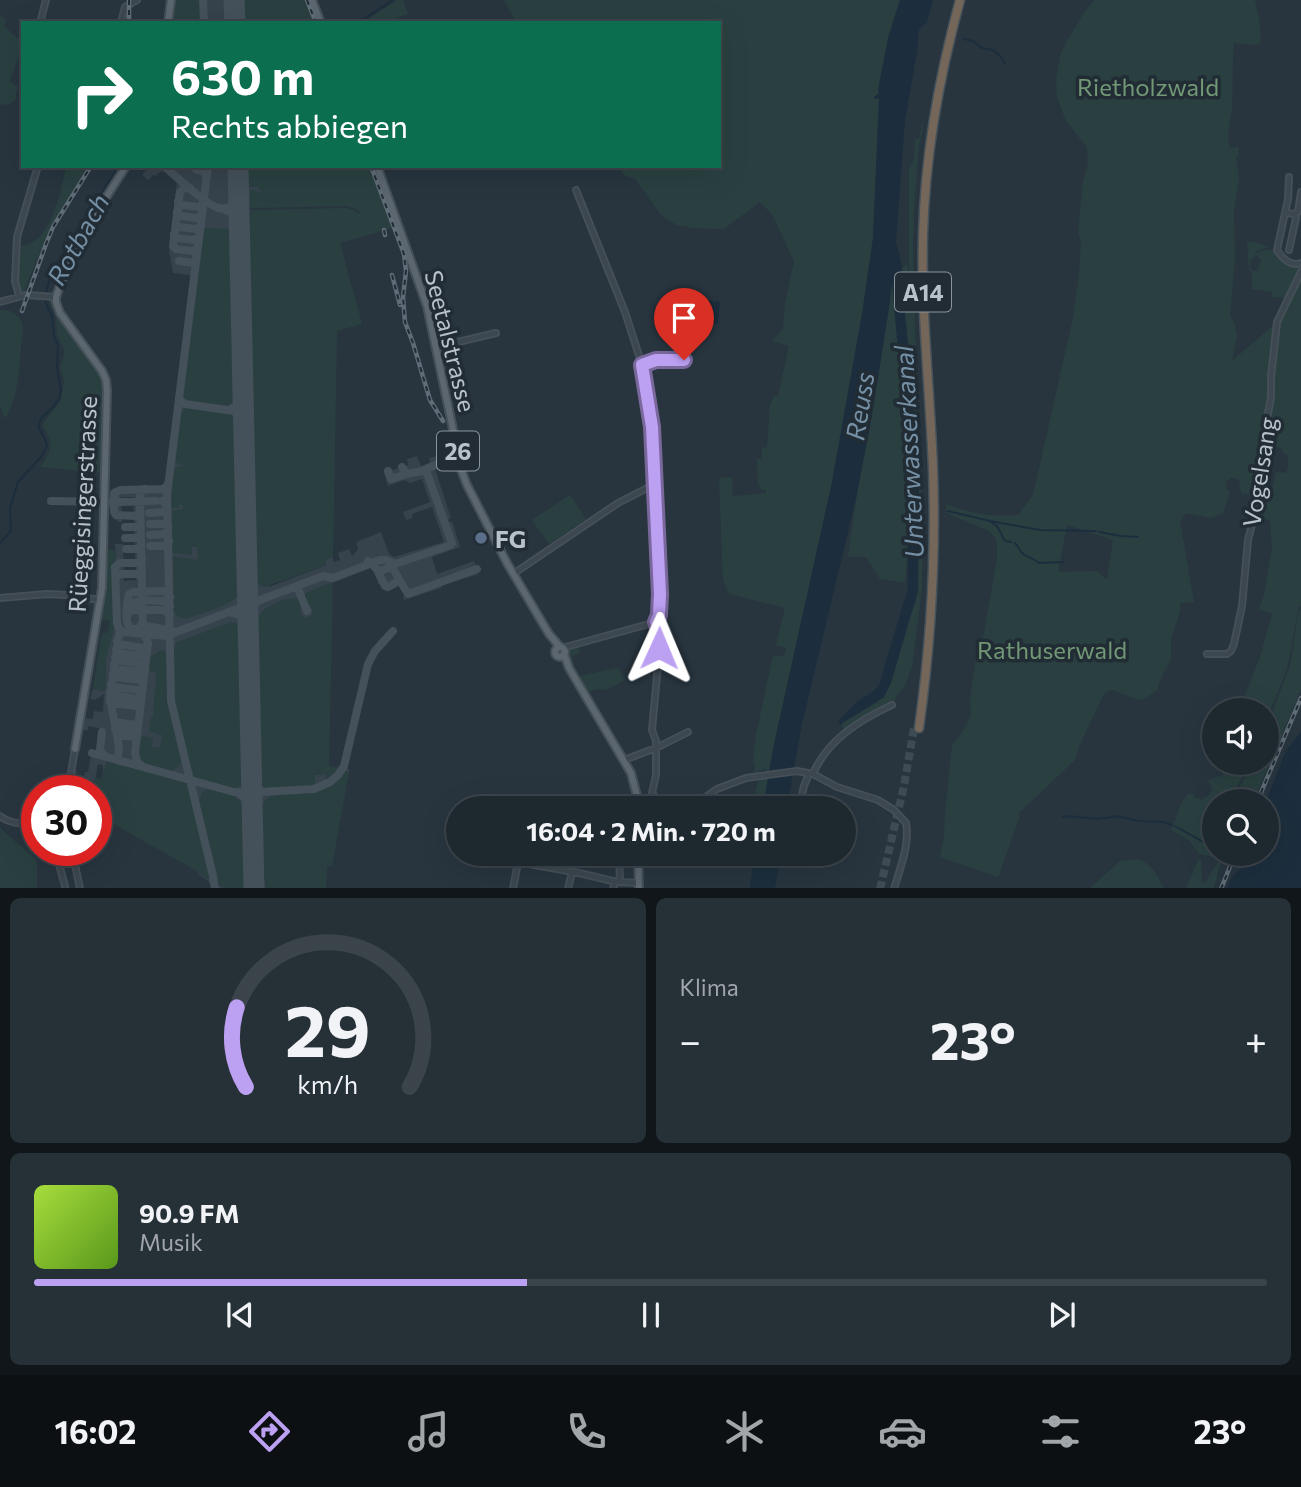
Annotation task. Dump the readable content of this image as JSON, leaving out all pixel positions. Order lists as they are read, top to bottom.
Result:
{
  "streets": {
    "highway": ["A14"],
    "main road": ["Seetalstrasse", "26", "Rüeggisingerstrasse"],
    "street": ["Vogelsang"]
  },
  "water": ["Rotbach", "Reuss", "Unterwasserkanal"],
  "parks": ["Rietholzwald", "Rathuserwald"],
  "places": ["FG"],
  "page": {
    "turn": ["630 m", "Rechts abbiegen"],
    "limit": "30",
    "trip": "16:04 · 2 Min. · 720 m",
    "tile": "Klima",
    "heat": ["−", "23°", "+"],
    "song": ["90.9 FM", "Musik"],
    "tabs": ["16:02", "23°"],
    "gauge": ["29", "km/h"]
  }
}
